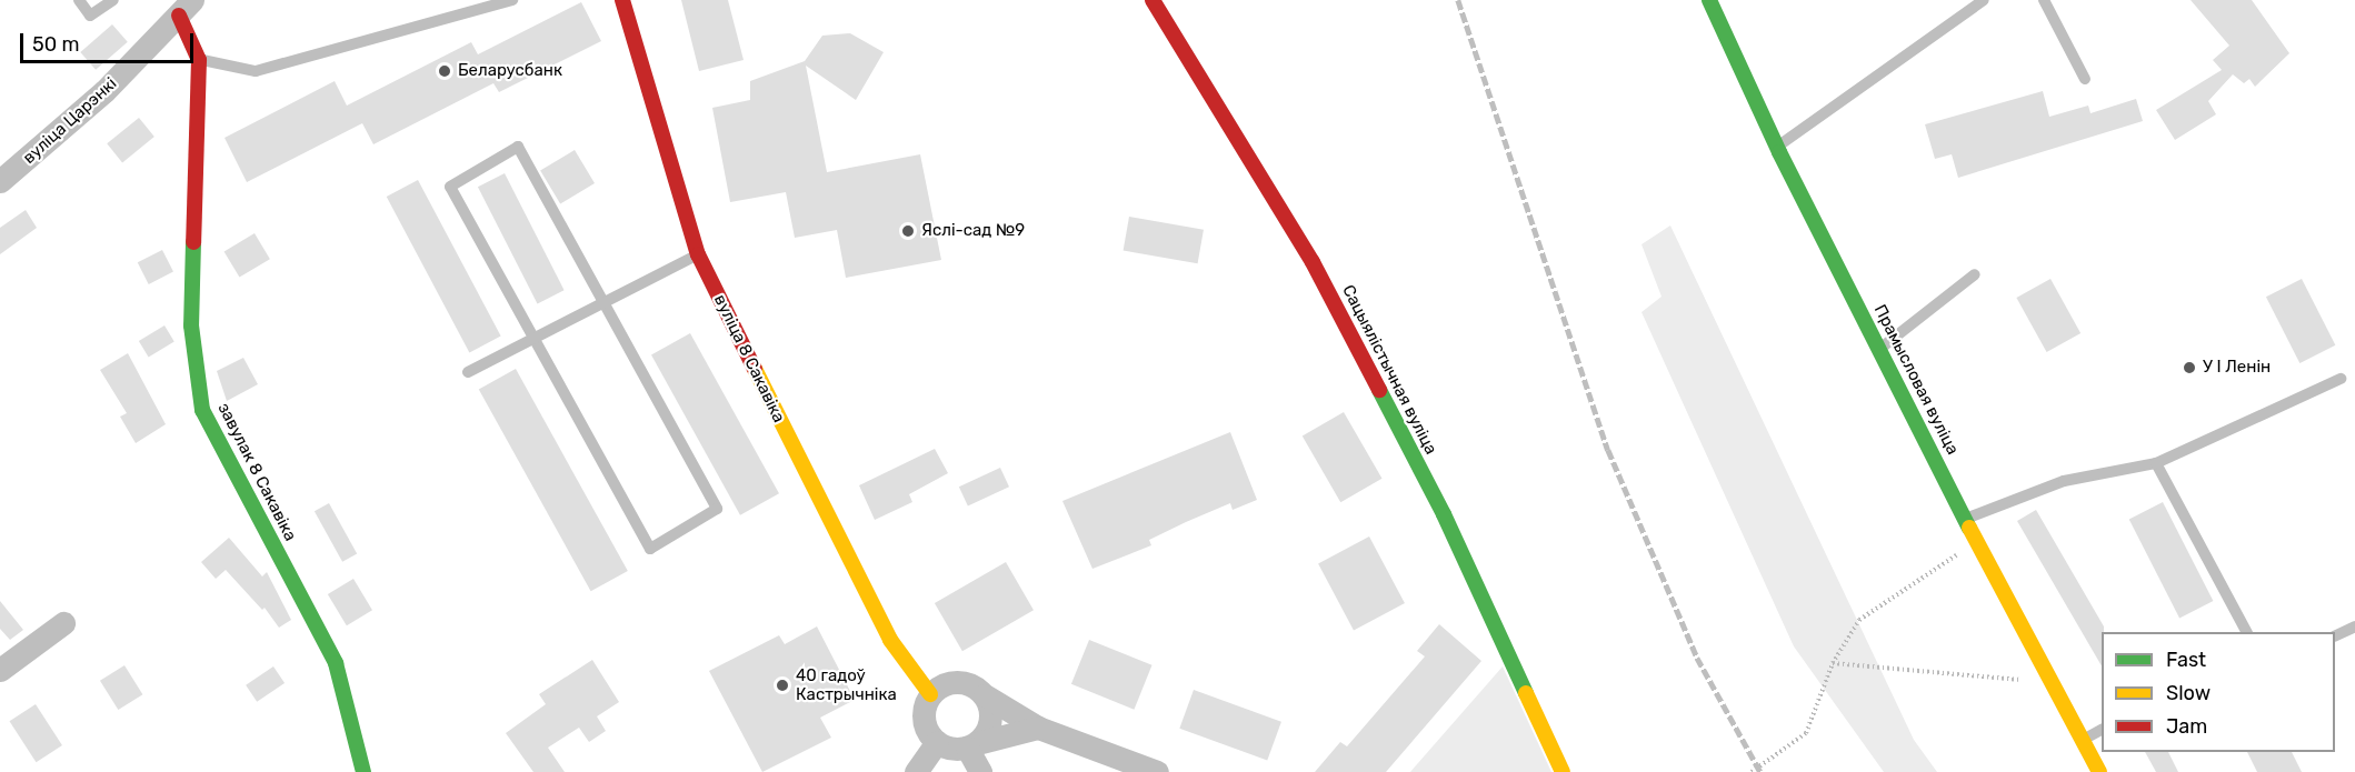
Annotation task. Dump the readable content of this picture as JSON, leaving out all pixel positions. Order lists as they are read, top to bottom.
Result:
{
  "streets": {
    "street": [
      "вуліца Царэнкі",
      "вуліца 8 Сакавіка",
      "Сацыялістычная вуліца",
      "Прамысловая вуліца",
      "завулак 8 Сакавіка"
    ]
  },
  "crossings": [
    ["вуліца Царэнкі", "завулак 8 Сакавіка"]
  ],
  "places": [
    "Беларусбанк",
    "Яслі-сад №9",
    "У І Ленін",
    "40 гадоў Кастрычніка"
  ],
  "legend": ["Fast", "Slow", "Jam"],
  "scale_bar": "50 m"
}
